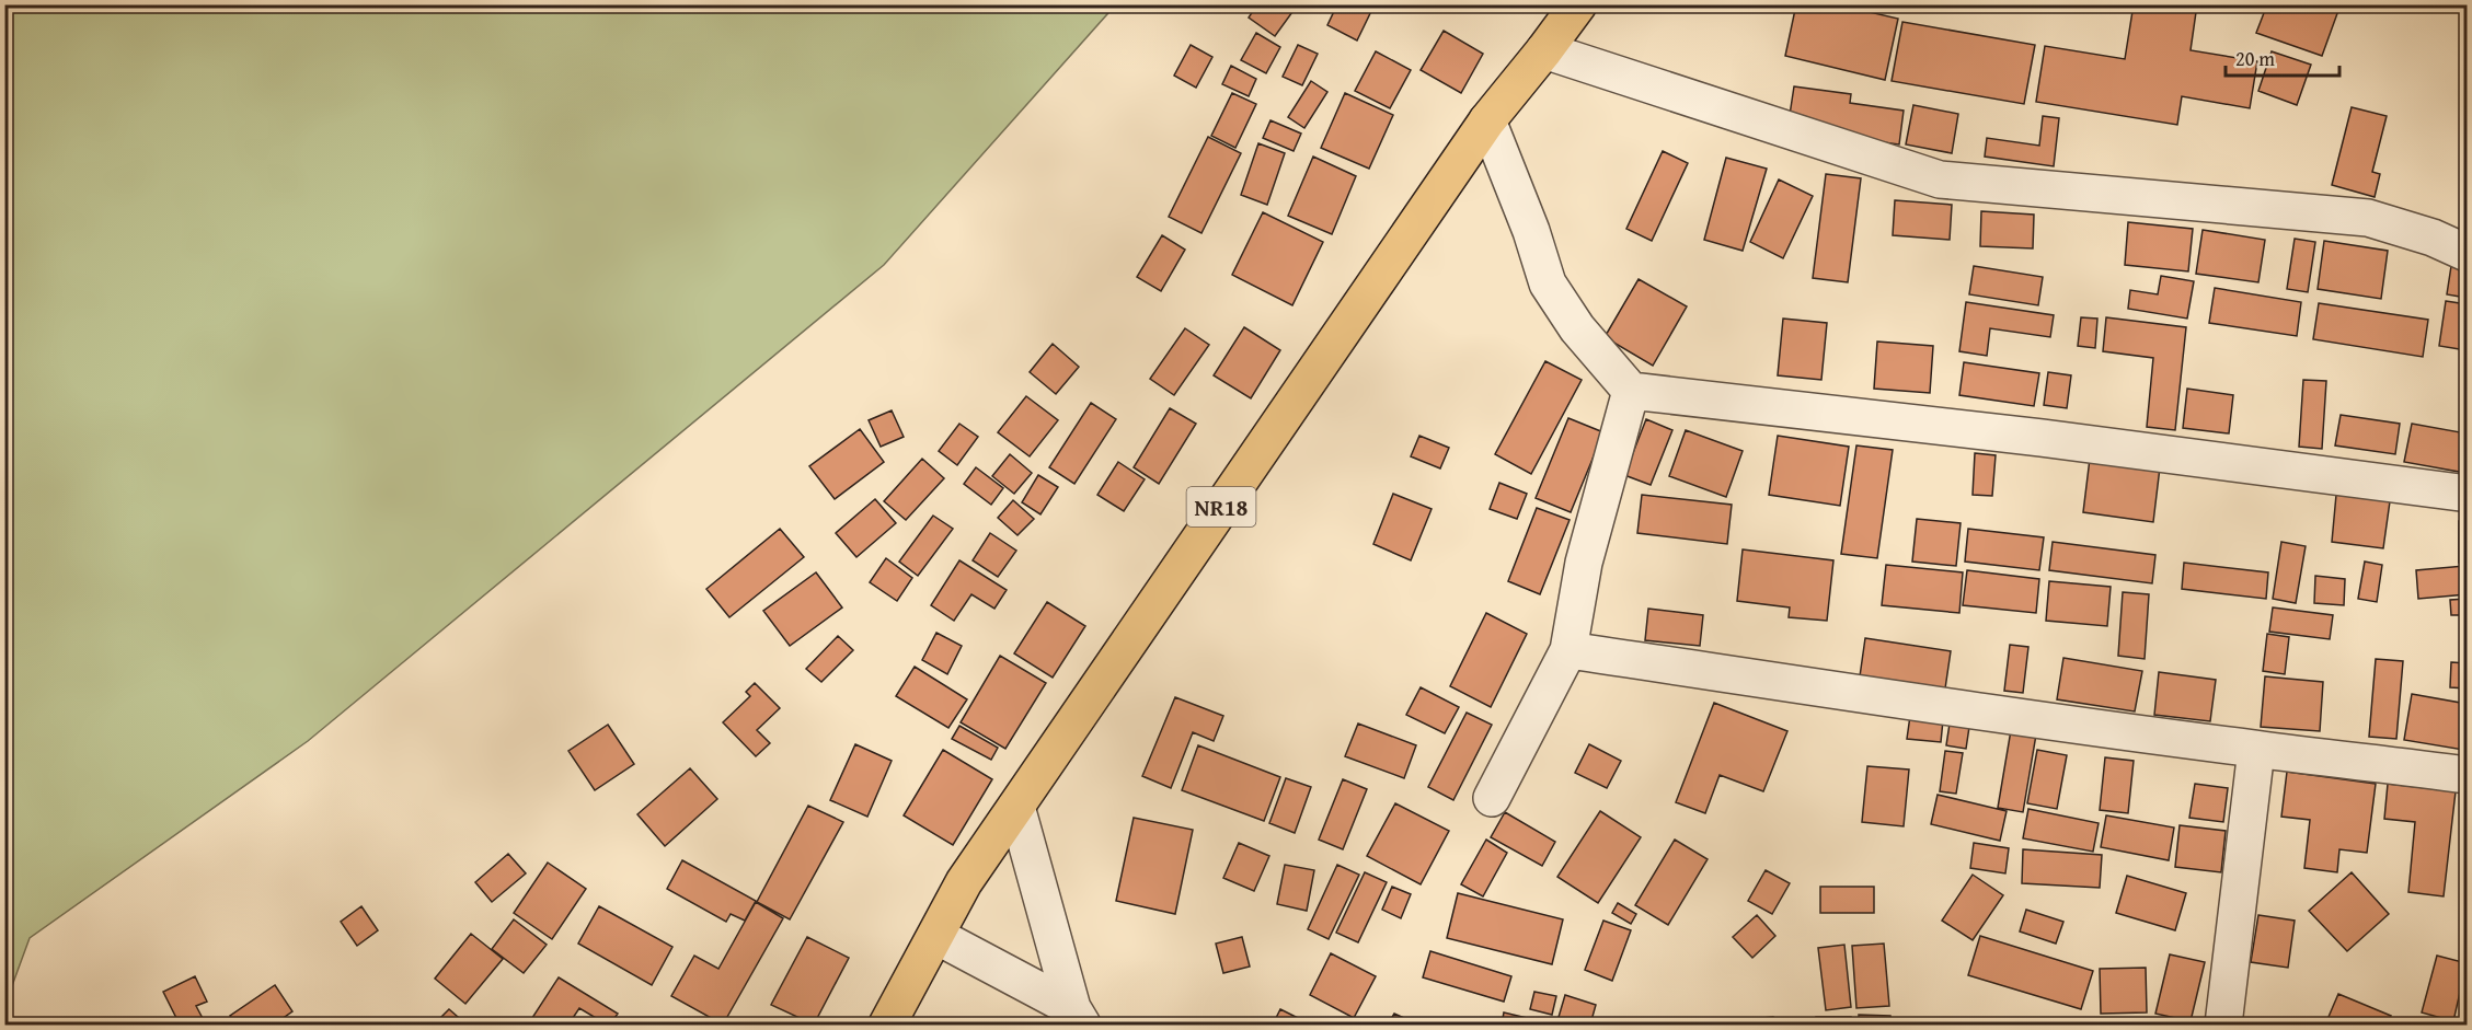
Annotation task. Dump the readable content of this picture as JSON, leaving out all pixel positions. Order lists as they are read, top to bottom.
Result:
{
  "streets": {
    "main road": ["NR18"]
  },
  "scale_bar": "20 m"
}
